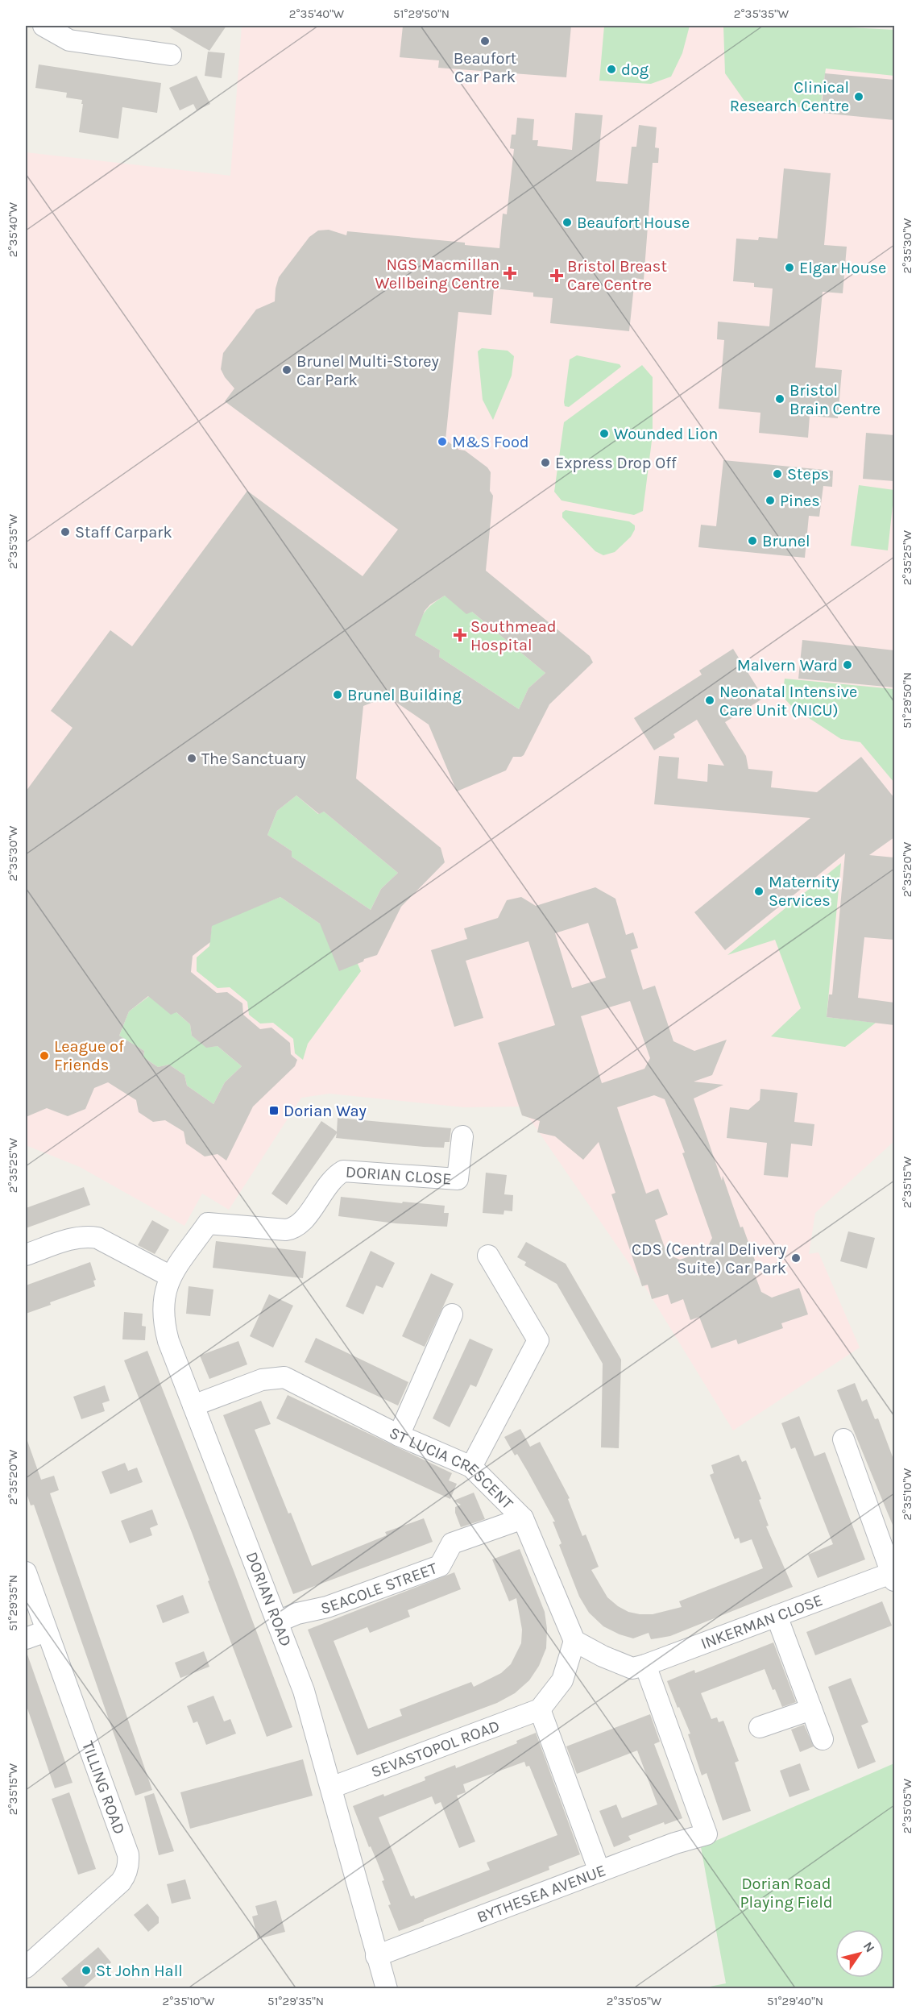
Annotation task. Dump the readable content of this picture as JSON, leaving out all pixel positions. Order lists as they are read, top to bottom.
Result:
{
  "streets": {
    "street": [
      "DORIAN CLOSE",
      "ST LUCIA CRESCENT",
      "SEACOLE STREET",
      "DORIAN ROAD",
      "INKERMAN CLOSE",
      "SEVASTOPOL ROAD",
      "TILLING ROAD",
      "BYTHESEA AVENUE"
    ]
  },
  "crossings": [
    ["DORIAN CLOSE", "DORIAN ROAD"],
    ["ST LUCIA CRESCENT", "SEACOLE STREET"],
    ["ST LUCIA CRESCENT", "DORIAN ROAD"],
    ["SEACOLE STREET", "DORIAN ROAD"],
    ["DORIAN ROAD", "SEVASTOPOL ROAD"],
    ["DORIAN ROAD", "BYTHESEA AVENUE"],
    ["INKERMAN CLOSE", "BYTHESEA AVENUE"]
  ],
  "parks": ["Dorian Road Playing Field"],
  "places": {
    "other": [
      "Beaufort Car Park",
      "dog",
      "Clinical Research Centre",
      "Beaufort House",
      "Elgar House",
      "Brunel Multi-Storey Car Park",
      "Bristol Brain Centre",
      "Wounded Lion",
      "M&S Food",
      "Express Drop Off",
      "Steps",
      "Pines",
      "Staff Carpark",
      "Brunel",
      "Malvern Ward",
      "Brunel Building",
      "Neonatal Intensive Care Unit (NICU)",
      "The Sanctuary",
      "Maternity Services",
      "League of Friends",
      "CDS (Central Delivery Suite) Car Park",
      "St John Hall"
    ],
    "health": ["NGS Macmillan Wellbeing Centre", "Bristol Breast Care Centre", "Southmead Hospital"],
    "transit": ["Dorian Way"]
  },
  "north": "top right",
  "coordinates": [
    "2°35'40\"W",
    "51°29'50\"N",
    "2°35'35\"W",
    "2°35'30\"W",
    "2°35'25\"W",
    "2°35'20\"W",
    "2°35'15\"W",
    "2°35'10\"W",
    "51°29'35\"N",
    "2°35'05\"W",
    "51°29'40\"N"
  ]
}
